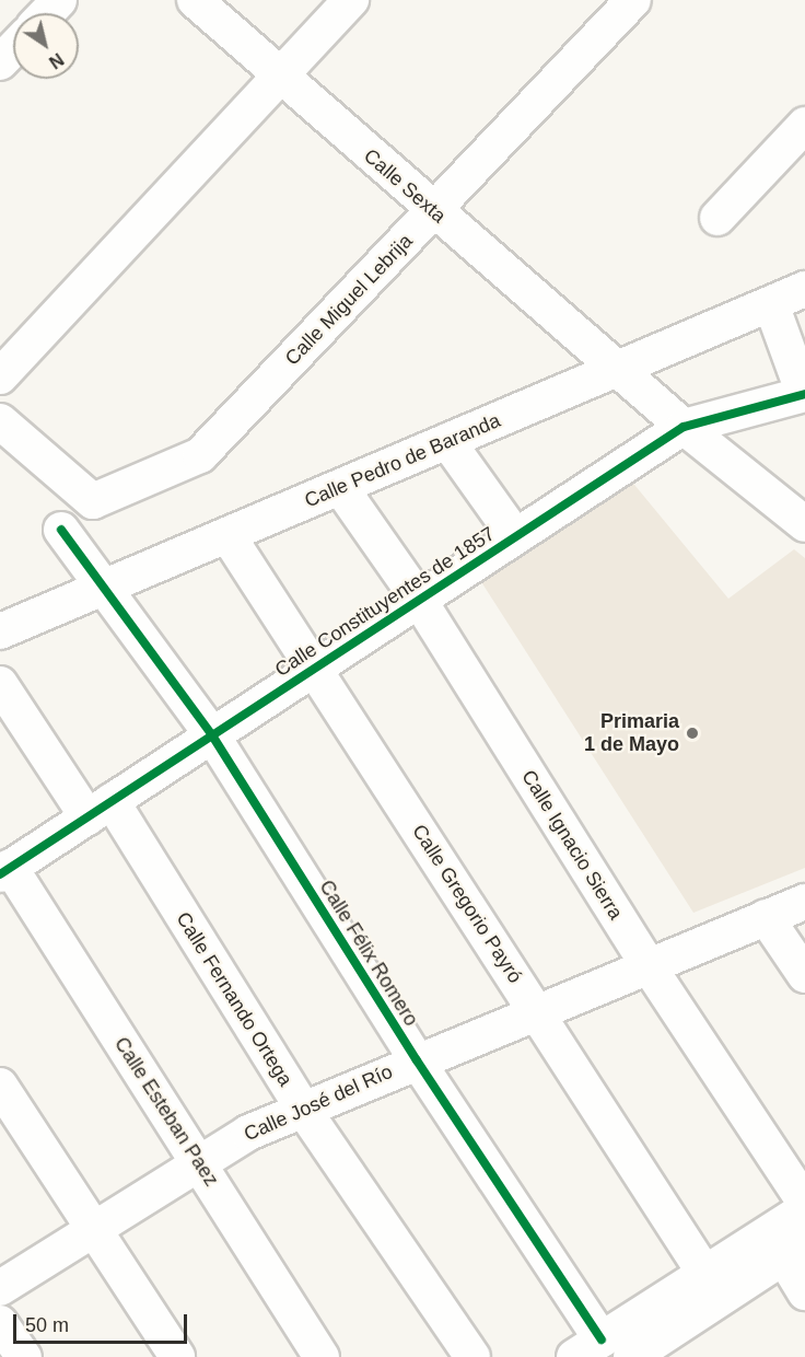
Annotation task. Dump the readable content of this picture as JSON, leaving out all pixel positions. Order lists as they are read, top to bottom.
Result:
{
  "streets": {
    "street": [
      "Calle Sexta",
      "Calle Miguel Lebrija",
      "Calle Pedro de Baranda",
      "Calle Constituyentes de 1857",
      "Calle Ignacio Sierra",
      "Calle Gregorio Payró",
      "Calle Félix Romero",
      "Calle Fernando Ortega",
      "Calle José del Río",
      "Calle Esteban Paez"
    ]
  },
  "crossings": [
    ["Calle Sexta", "Calle Miguel Lebrija"],
    ["Calle Sexta", "Calle Pedro de Baranda"],
    ["Calle Sexta", "Calle Constituyentes de 1857"],
    ["Calle Pedro de Baranda", "Calle Ignacio Sierra"],
    ["Calle Pedro de Baranda", "Calle Gregorio Payró"],
    ["Calle Pedro de Baranda", "Calle Félix Romero"],
    ["Calle Constituyentes de 1857", "Calle Ignacio Sierra"],
    ["Calle Constituyentes de 1857", "Calle Gregorio Payró"],
    ["Calle Constituyentes de 1857", "Calle Félix Romero"],
    ["Calle Constituyentes de 1857", "Calle Fernando Ortega"],
    ["Calle Constituyentes de 1857", "Calle Esteban Paez"],
    ["Calle Ignacio Sierra", "Calle José del Río"],
    ["Calle Gregorio Payró", "Calle José del Río"],
    ["Calle Félix Romero", "Calle José del Río"],
    ["Calle Fernando Ortega", "Calle José del Río"],
    ["Calle José del Río", "Calle Esteban Paez"]
  ],
  "places": ["Primaria 1 de Mayo"],
  "scale_bar": "50 m",
  "north": "bottom right"
}
